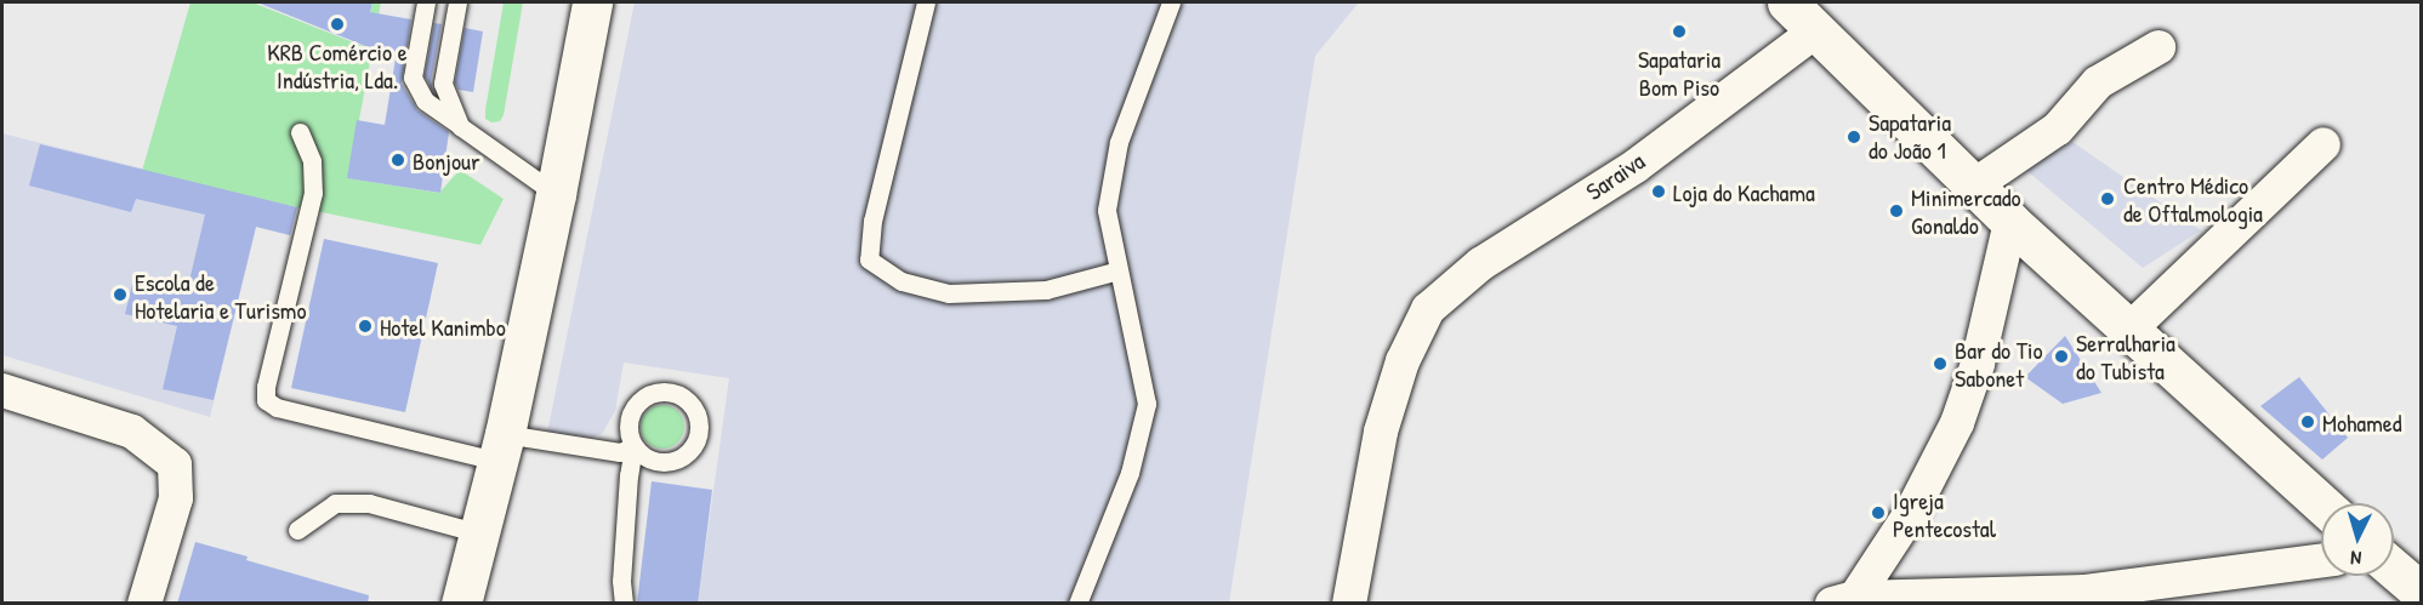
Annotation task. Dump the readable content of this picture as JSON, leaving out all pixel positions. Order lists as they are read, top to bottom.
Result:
{
  "places": [
    "KRB Comércio e Indústria, Lda.",
    "Sapataria Bom Piso",
    "Sapataria do João 1",
    "Bonjour",
    "Loja do Kachama",
    "Centro Médico de Oftalmologia",
    "Minimercado Gonaldo",
    "Escola de Hotelaria e Turismo",
    "Hotel Kanimbo",
    "Serralharia do Tubista",
    "Bar do Tio Sabonet",
    "Mohamed",
    "Igreja Pentecostal"
  ],
  "north": "bottom"
}
